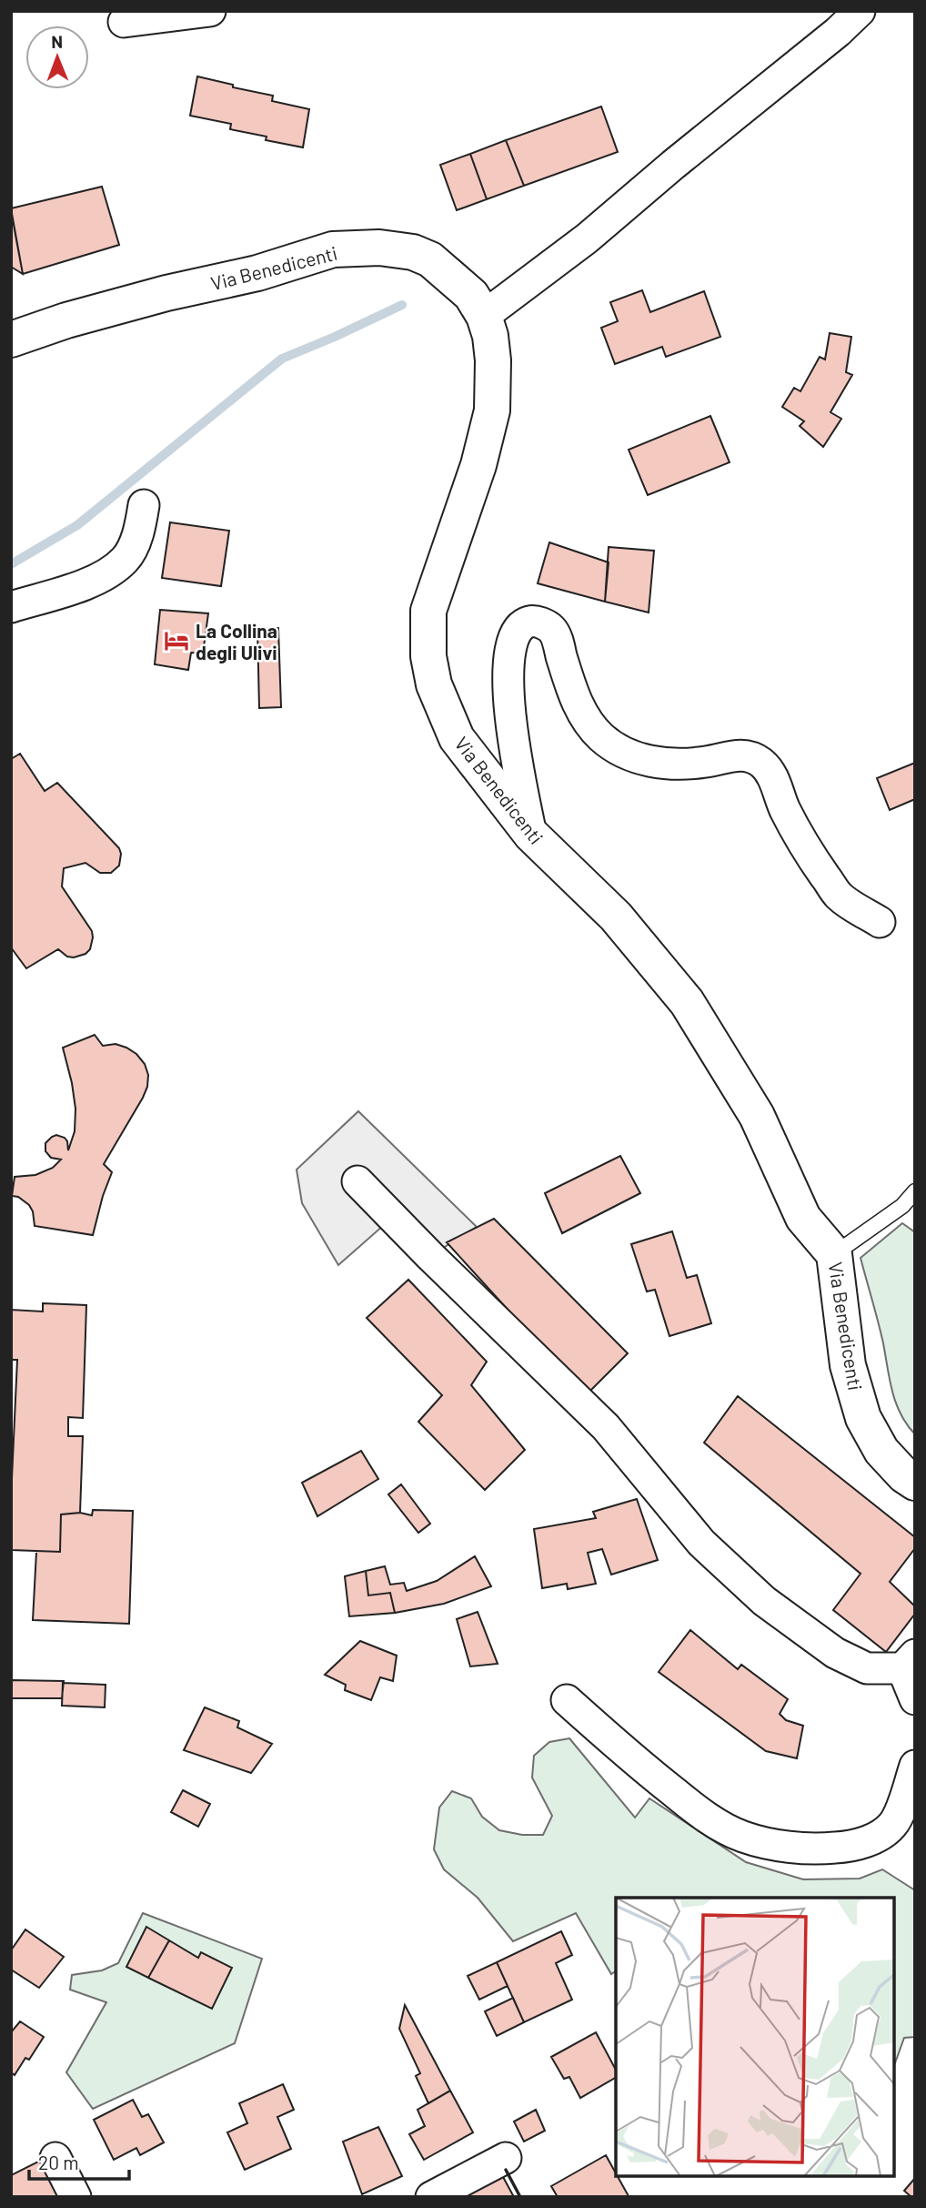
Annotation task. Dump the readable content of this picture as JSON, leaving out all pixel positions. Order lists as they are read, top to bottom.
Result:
{
  "streets": {
    "street": ["Via Benedicenti"]
  },
  "places": {
    "hotel": ["La Collina degli Ulivi"]
  },
  "scale_bar": "20 m",
  "north": "top"
}
